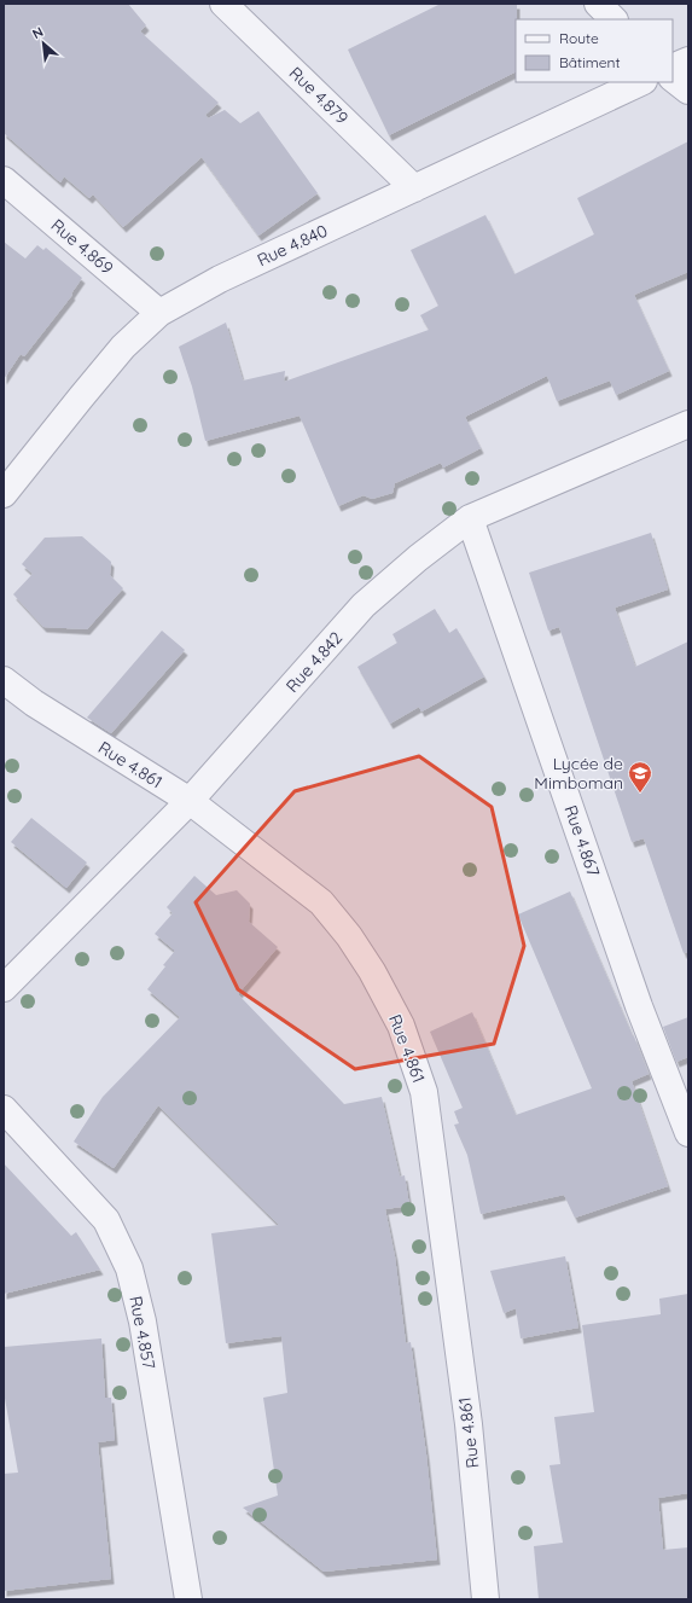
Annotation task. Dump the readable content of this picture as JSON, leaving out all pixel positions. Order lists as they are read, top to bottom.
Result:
{
  "streets": {
    "street": [
      "Rue 4.879",
      "Rue 4.840",
      "Rue 4.869",
      "Rue 4.842",
      "Rue 4.861",
      "Rue 4.867",
      "Rue 4.857"
    ]
  },
  "crossings": [
    ["Rue 4.879", "Rue 4.840"],
    ["Rue 4.840", "Rue 4.869"],
    ["Rue 4.842", "Rue 4.861"],
    ["Rue 4.842", "Rue 4.867"]
  ],
  "places": {
    "school or university": ["Lycée de Mimboman"]
  },
  "legend": ["Route", "Bâtiment"],
  "north": "top left"
}
